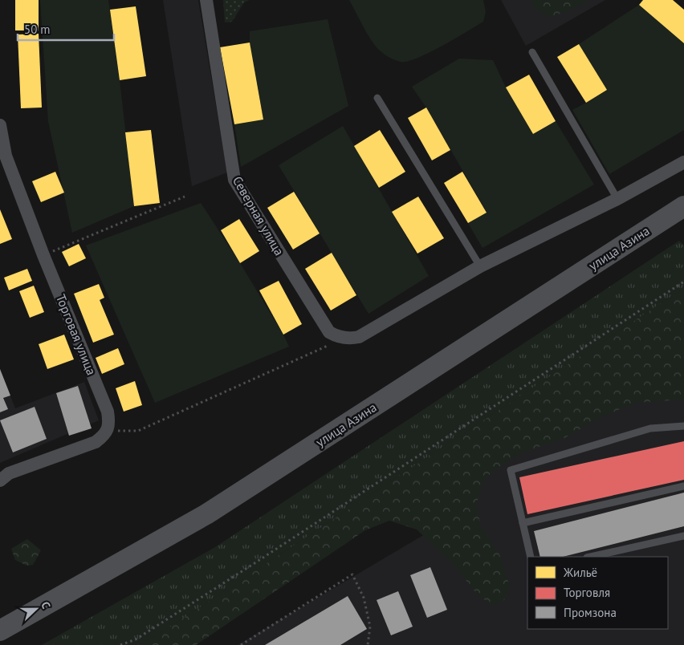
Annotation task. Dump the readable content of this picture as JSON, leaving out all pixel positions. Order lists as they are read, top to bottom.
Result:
{
  "streets": {
    "main road": ["улица Азина"],
    "street": ["Северная улица", "Торговая улица"]
  },
  "legend": ["Жильё", "Торговля", "Промзона"],
  "scale_bar": "50 m",
  "north": "right"
}
